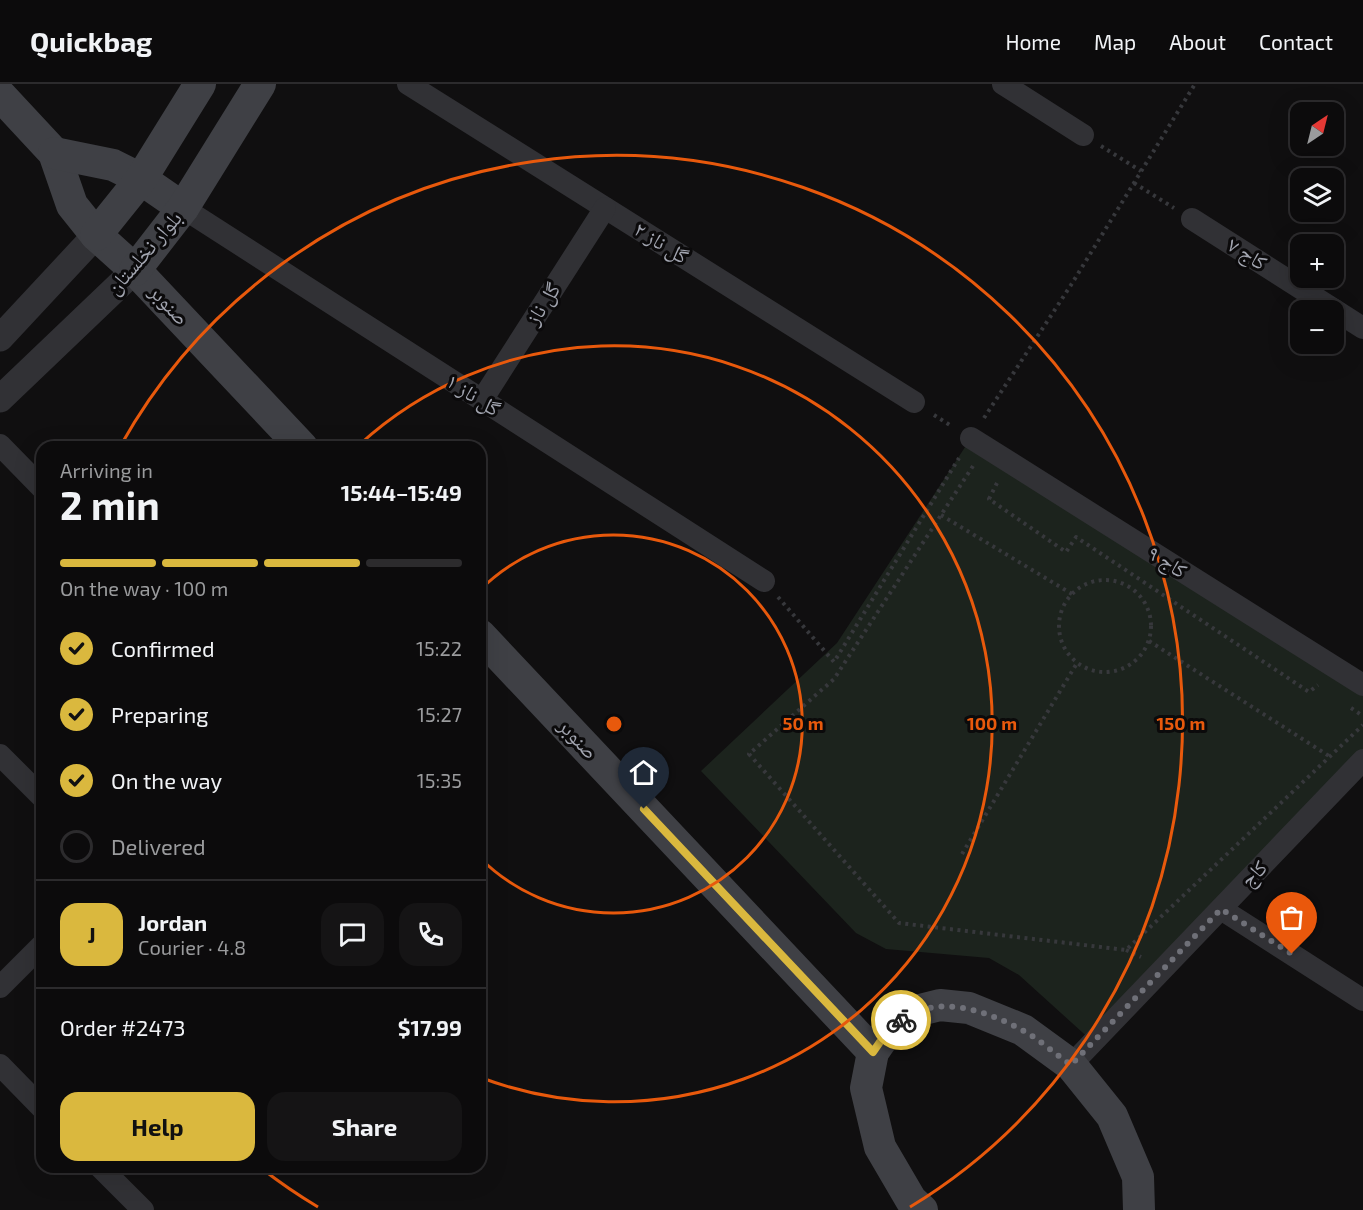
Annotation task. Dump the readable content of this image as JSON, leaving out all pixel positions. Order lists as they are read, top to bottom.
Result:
{
  "streets": {
    "main road": ["بلوار نخلستان", "صنوبر"],
    "street": [
      "گل ناز ۲",
      "کاج ۷",
      "گل ناز",
      "گل ناز ۱",
      "کاج ۹",
      "کاج"
    ]
  },
  "crossings": [
    ["گل ناز ۲", "گل ناز"],
    ["بلوار نخلستان", "صنوبر"],
    ["بلوار نخلستان", "گل ناز ۱"],
    ["گل ناز", "گل ناز ۱"]
  ],
  "north": "top right",
  "page": {
    "header": "Quickbag",
    "nav": [
      "Home",
      "Map",
      "About",
      "Contact"
    ],
    "map_buttons": ["+", "−"],
    "heading": ["2 min", "Arriving in", "15:44–15:49"],
    "panel": [
      "Jordan",
      "Courier · 4.8",
      "Order #2473",
      "$17.99"
    ],
    "bar": "On the way · 100 m",
    "list": [
      ["Confirmed", "15:22"],
      ["Preparing", "15:27"],
      ["On the way", "15:35"],
      "Delivered"
    ],
    "round": "J",
    "buttons": ["Help", "Share"]
  },
  "rings": ["50 m", "100 m", "150 m"]
}
